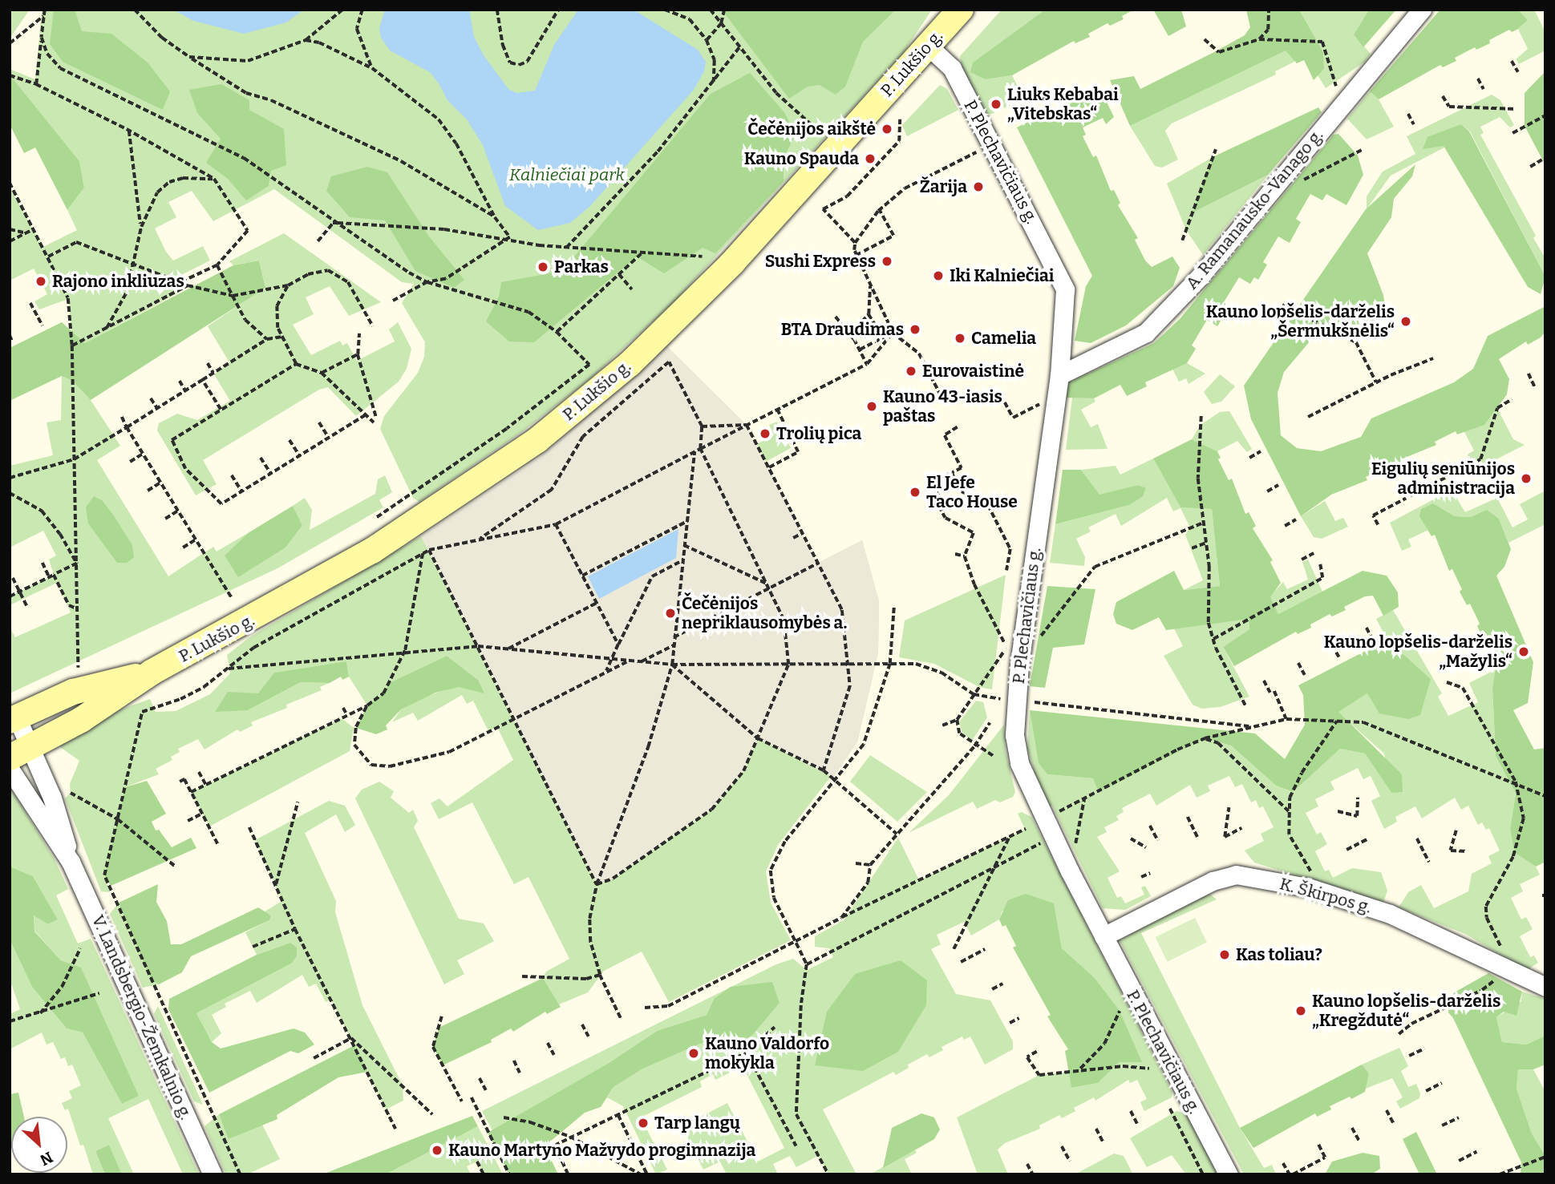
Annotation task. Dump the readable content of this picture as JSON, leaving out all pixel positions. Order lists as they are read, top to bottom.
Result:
{
  "streets": {
    "main road": ["P. Lukšio g."],
    "street": [
      "P. Plechavičiaus g.",
      "A. Ramanausko-Vanago g.",
      "K. Škirpos g.",
      "V. Landsbergio-Žemkalnio g."
    ]
  },
  "crossings": [
    ["P. Lukšio g.", "P. Plechavičiaus g."],
    ["P. Lukšio g.", "V. Landsbergio-Žemkalnio g."],
    ["P. Plechavičiaus g.", "A. Ramanausko-Vanago g."],
    ["P. Plechavičiaus g.", "K. Škirpos g."]
  ],
  "parks": ["Kalniečiai park"],
  "places": [
    "Liuks Kebabai „Vitebskas“",
    "Čečėnijos aikštė",
    "Kauno Spauda",
    "Žarija",
    "Sushi Express",
    "Parkas",
    "Iki Kalniečiai",
    "Rajono inkliuzas",
    "Kauno lopšelis-darželis „Šermukšnėlis“",
    "BTA Draudimas",
    "Camelia",
    "Eurovaistinė",
    "Kauno 43-iasis paštas",
    "Trolių pica",
    "Eigulių seniūnijos administracija",
    "El Jefe Taco House",
    "Čečėnijos nepriklausomybės a.",
    "Kauno lopšelis-darželis „Mažylis“",
    "Kas toliau?",
    "Kauno lopšelis-darželis „Kregždutė“",
    "Kauno Valdorfo mokykla",
    "Tarp langų",
    "Kauno Martyno Mažvydo progimnazija"
  ],
  "north": "bottom right"
}
